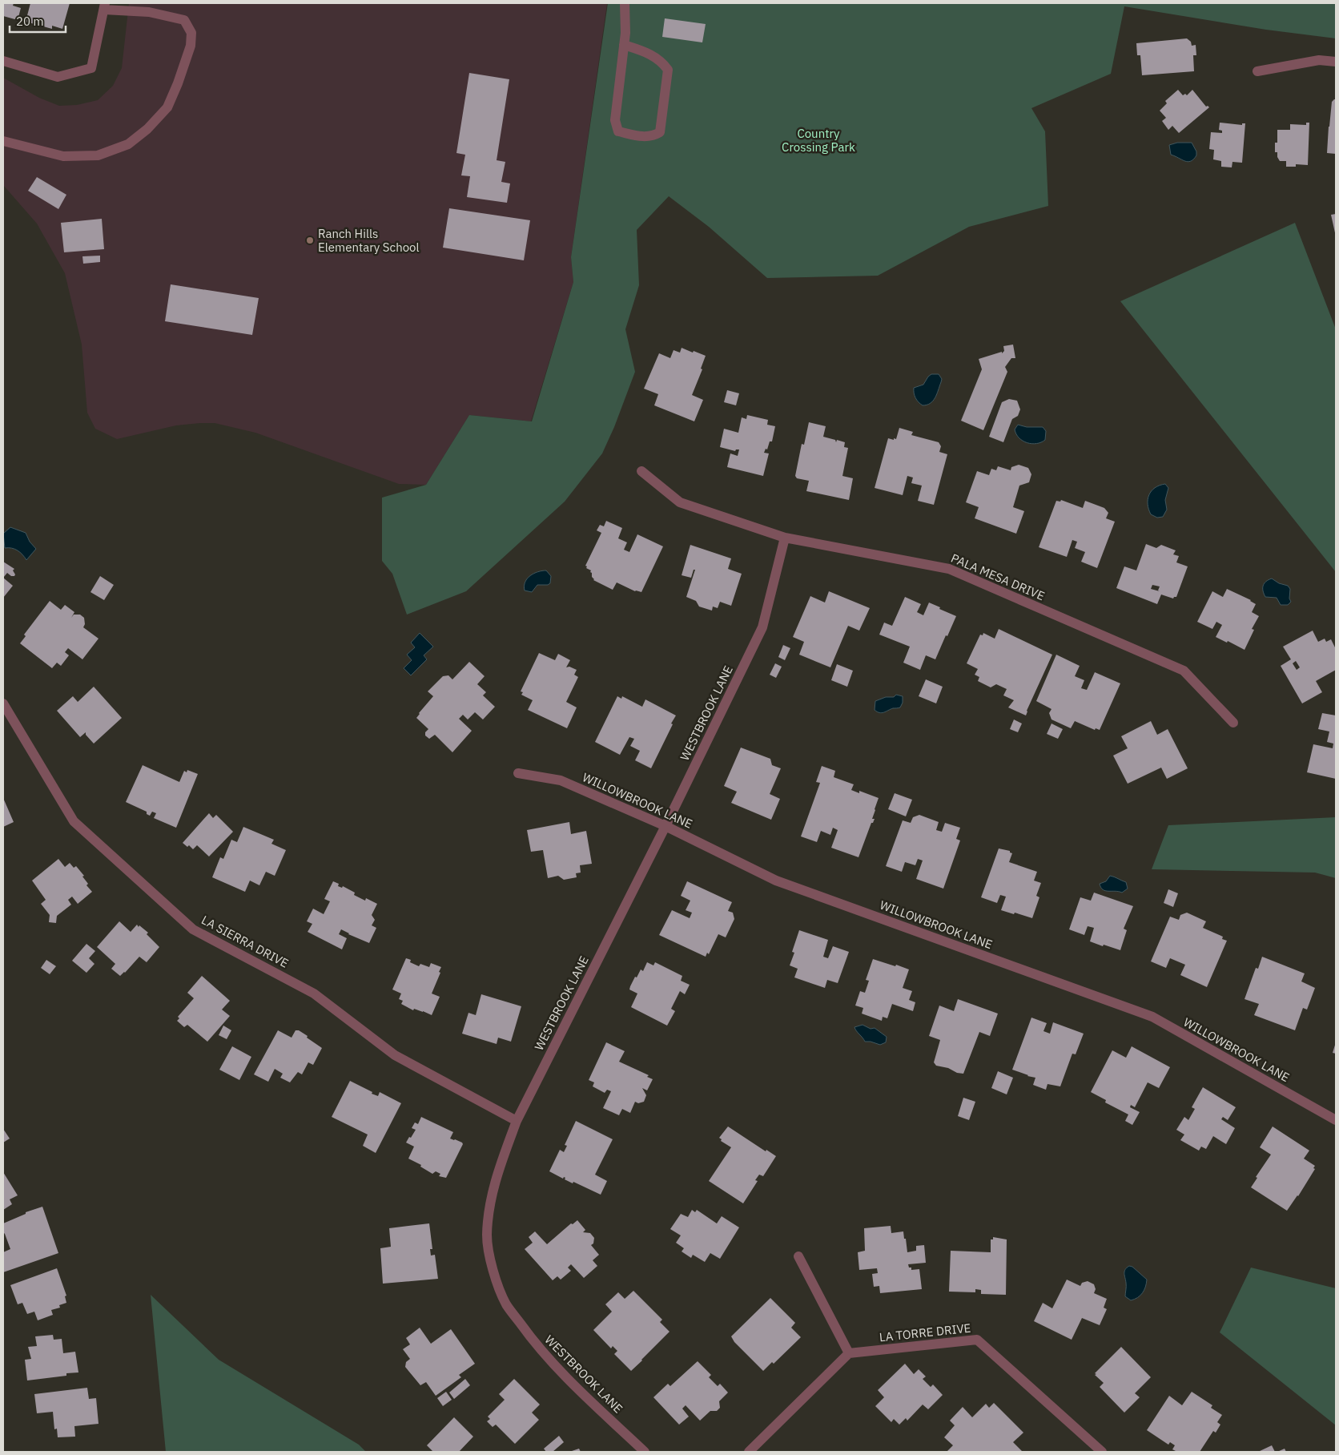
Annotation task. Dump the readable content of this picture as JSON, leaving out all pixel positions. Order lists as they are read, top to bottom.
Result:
{
  "streets": {
    "street": [
      "PALA MESA DRIVE",
      "WESTBROOK LANE",
      "WILLOWBROOK LANE",
      "LA SIERRA DRIVE",
      "LA TORRE DRIVE"
    ]
  },
  "crossings": [
    ["PALA MESA DRIVE", "WESTBROOK LANE"],
    ["WESTBROOK LANE", "WILLOWBROOK LANE"],
    ["WESTBROOK LANE", "LA SIERRA DRIVE"]
  ],
  "parks": ["Country Crossing Park"],
  "places": ["Ranch Hills Elementary School"],
  "scale_bar": "20 m"
}
